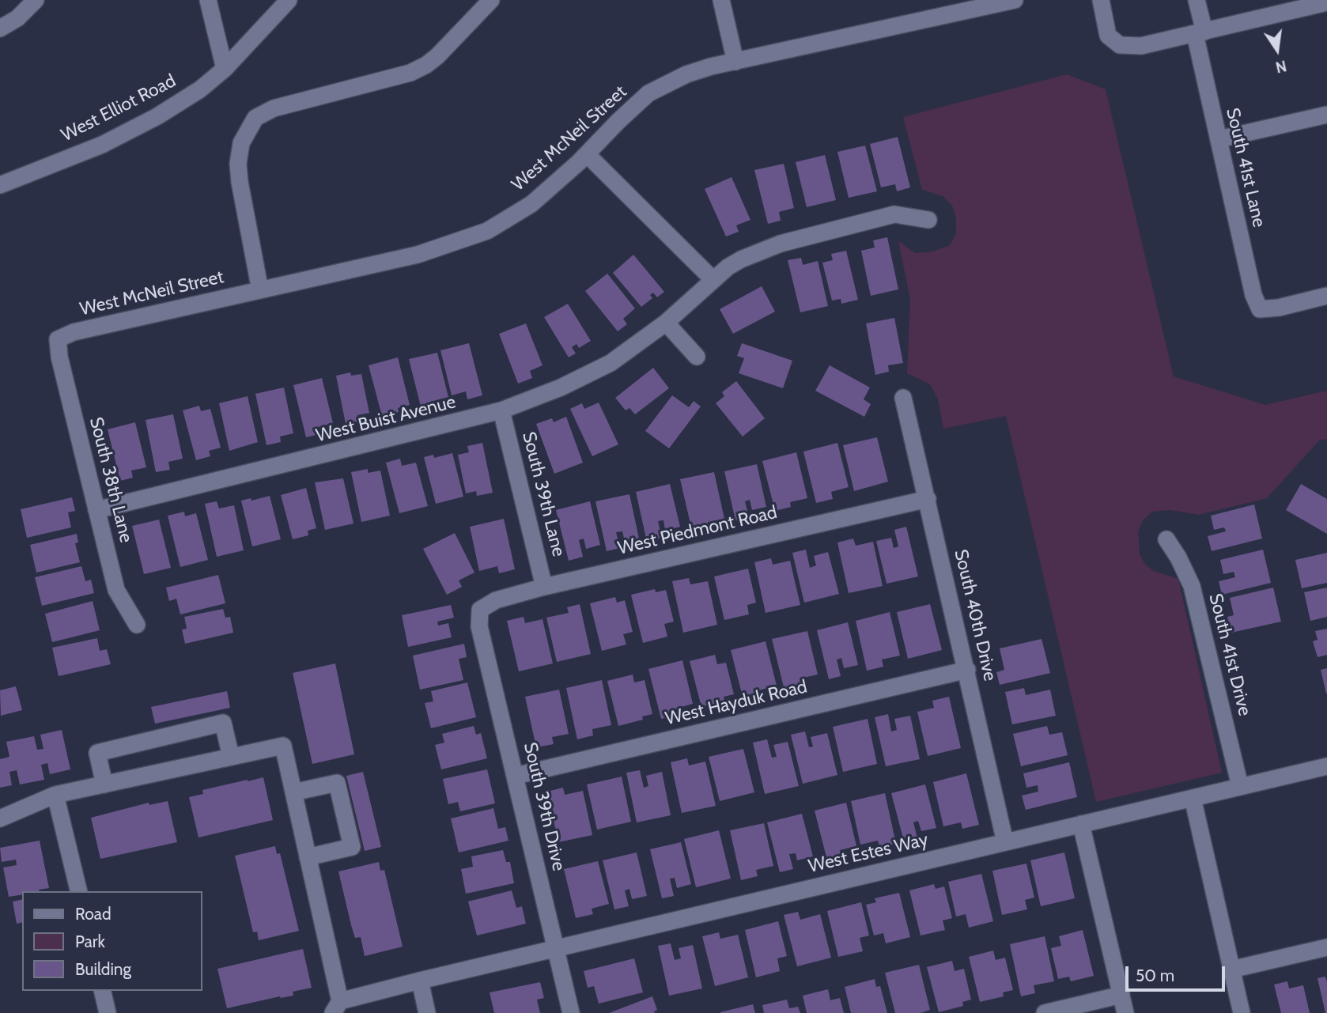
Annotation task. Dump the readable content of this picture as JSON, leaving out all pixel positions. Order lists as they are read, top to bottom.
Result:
{
  "streets": {
    "street": [
      "West Elliot Road",
      "West McNeil Street",
      "South 41st Lane",
      "West Buist Avenue",
      "South 38th Lane",
      "South 39th Lane",
      "West Piedmont Road",
      "South 40th Drive",
      "South 41st Drive",
      "West Hayduk Road",
      "South 39th Drive",
      "West Estes Way"
    ]
  },
  "crossings": [
    ["West McNeil Street", "South 38th Lane"],
    ["West Buist Avenue", "South 38th Lane"],
    ["West Buist Avenue", "South 39th Lane"],
    ["South 39th Lane", "West Piedmont Road"],
    ["West Piedmont Road", "South 40th Drive"],
    ["West Piedmont Road", "South 39th Drive"],
    ["South 40th Drive", "West Hayduk Road"],
    ["South 40th Drive", "West Estes Way"],
    ["South 41st Drive", "West Estes Way"],
    ["West Hayduk Road", "South 39th Drive"],
    ["South 39th Drive", "West Estes Way"]
  ],
  "legend": ["Road", "Park", "Building"],
  "scale_bar": "50 m",
  "north": "bottom"
}
